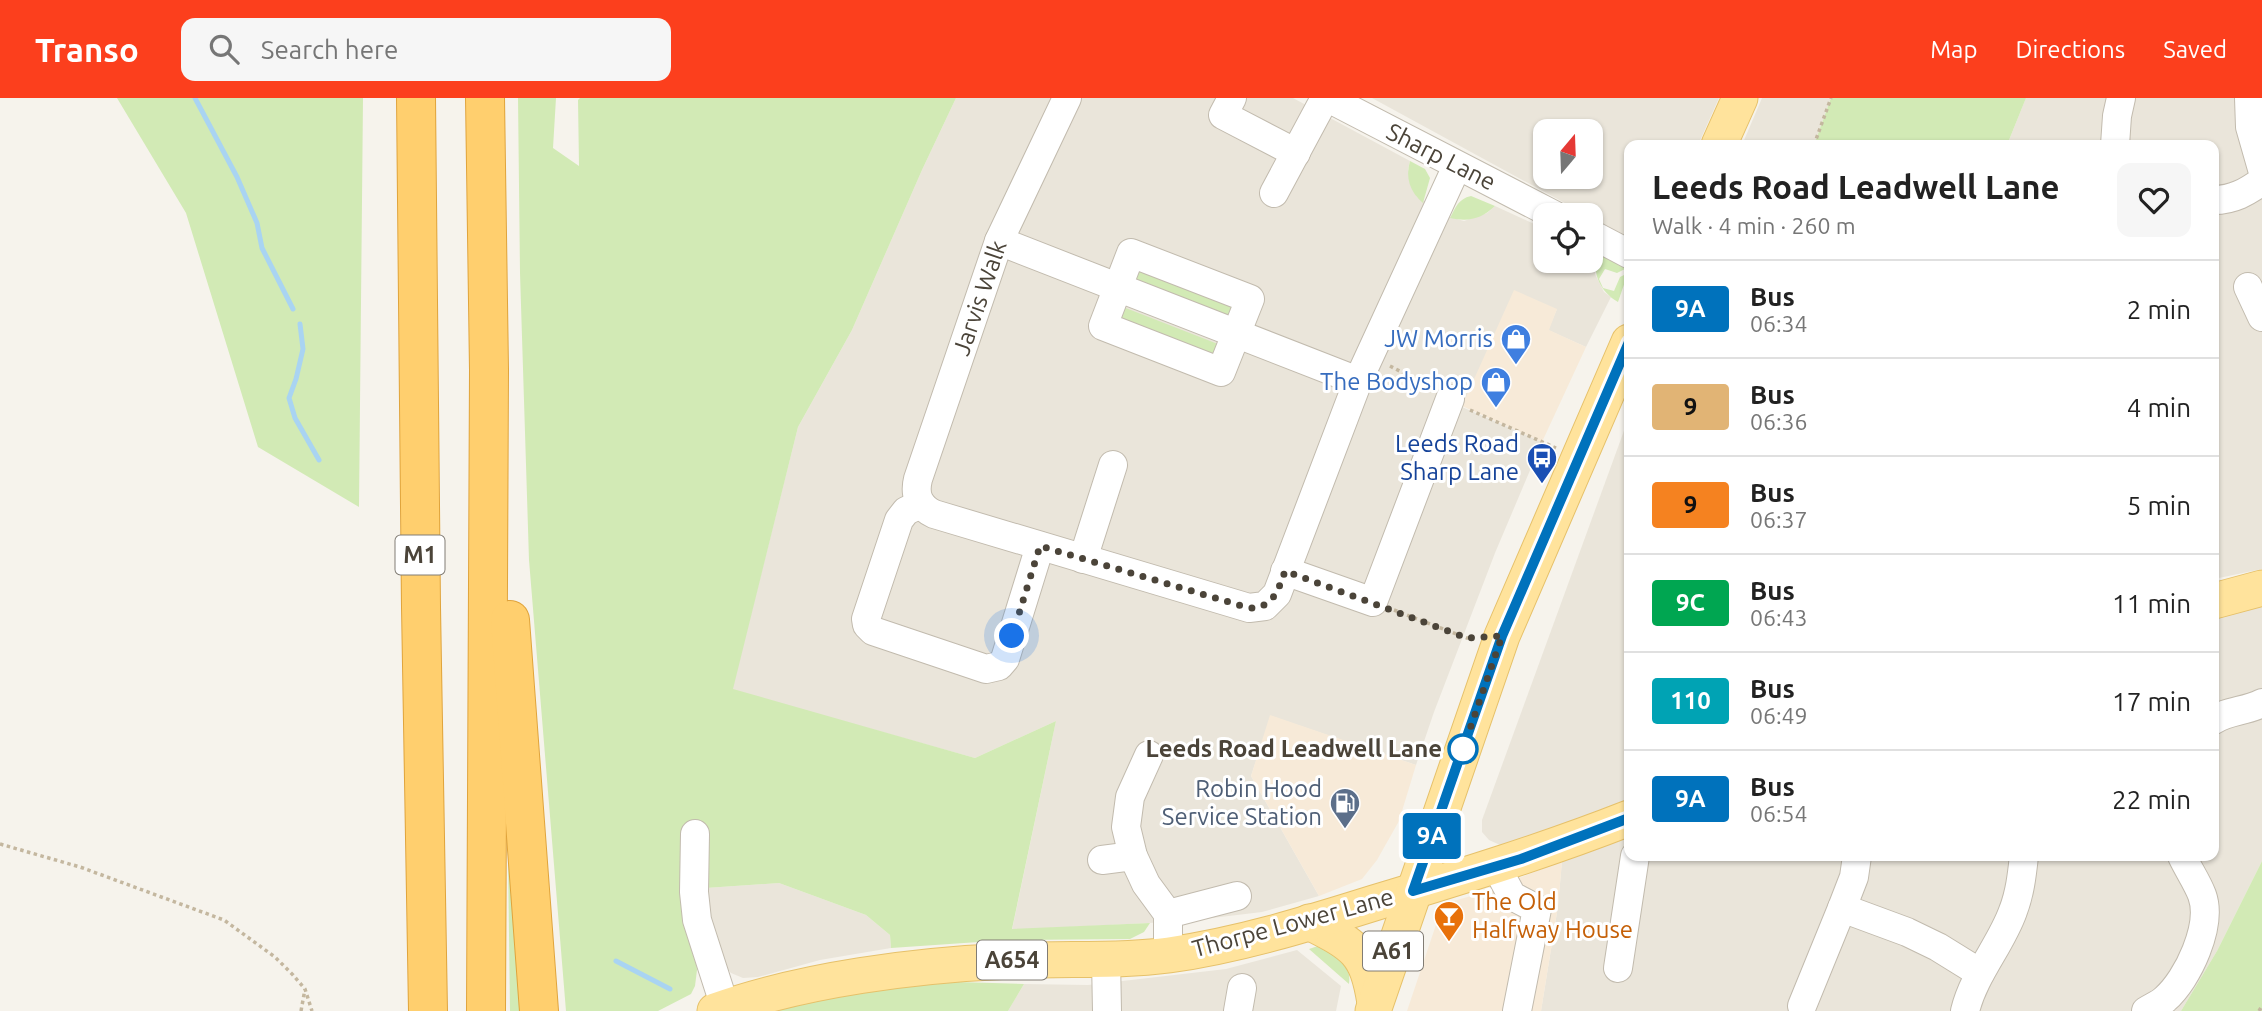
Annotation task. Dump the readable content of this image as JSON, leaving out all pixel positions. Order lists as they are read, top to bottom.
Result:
{
  "streets": {
    "highway": ["M1"],
    "main road": ["Thorpe Lower Lane", "A61", "A654"],
    "street": ["Sharp Lane", "Jarvis Walk"]
  },
  "crossings": [
    ["Thorpe Lower Lane", "A61"],
    ["Thorpe Lower Lane", "A654"],
    ["A61", "A654"]
  ],
  "places": {
    "shop": ["JW Morris", "The Bodyshop"],
    "bus stop": ["Leeds Road Sharp Lane"],
    "other": ["Leeds Road Leadwell Lane"],
    "fuel station": ["Robin Hood Service Station"],
    "bar": ["The Old Halfway House"]
  },
  "lines": ["bus line 9A"],
  "north": "top",
  "page": {
    "header": "Transo",
    "search": "Search here",
    "nav": ["Map", "Directions", "Saved"],
    "on_map": "9A",
    "heading": ["Leeds Road Leadwell Lane", "Walk · 4 min · 260 m"],
    "list": [
      {
        "mark": "9A",
        "name": "Bus",
        "note": "06:34",
        "value": "2 min"
      },
      {
        "mark": "9",
        "name": "Bus",
        "note": "06:36",
        "value": "4 min"
      },
      {
        "mark": "9",
        "name": "Bus",
        "note": "06:37",
        "value": "5 min"
      },
      {
        "mark": "9C",
        "name": "Bus",
        "note": "06:43",
        "value": "11 min"
      },
      {
        "mark": "110",
        "name": "Bus",
        "note": "06:49",
        "value": "17 min"
      },
      {
        "mark": "9A",
        "name": "Bus",
        "note": "06:54",
        "value": "22 min"
      }
    ]
  }
}
